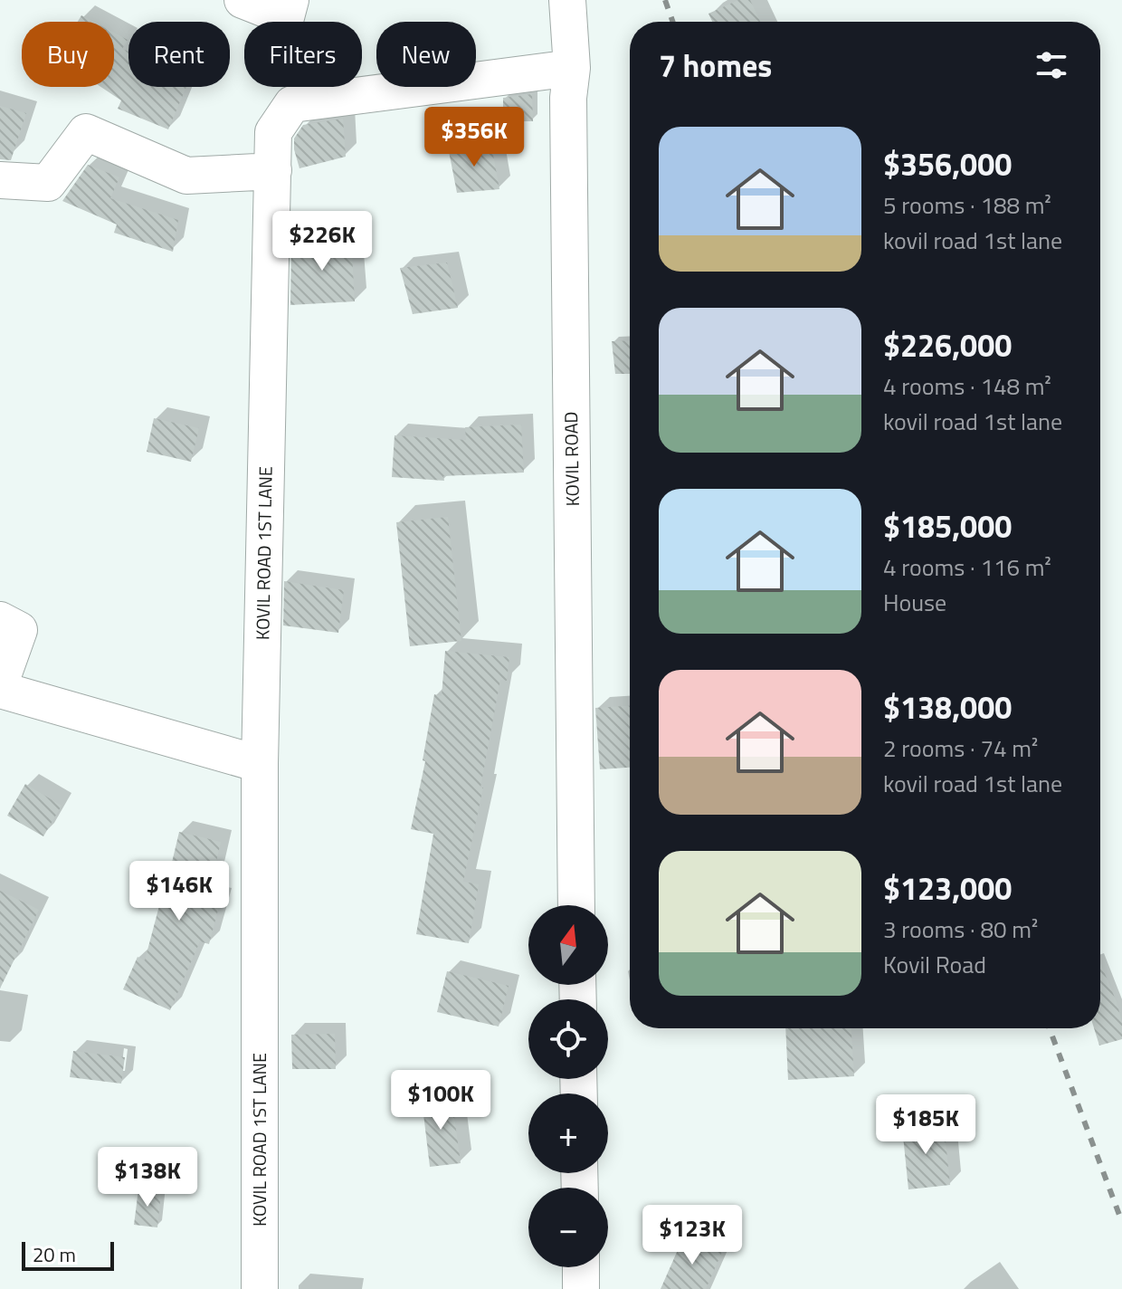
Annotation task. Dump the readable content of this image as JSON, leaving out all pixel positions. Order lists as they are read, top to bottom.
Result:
{
  "streets": {
    "street": ["KOVIL ROAD", "KOVIL ROAD 1ST LANE"]
  },
  "crossings": [
    ["KOVIL ROAD", "KOVIL ROAD 1ST LANE"]
  ],
  "scale_bar": "20 m",
  "north": "top",
  "page": {
    "chip": [
      "Buy",
      "Rent",
      "Filters",
      "New"
    ],
    "heading": "7 homes",
    "price": [
      "$356K",
      "$226K",
      "$146K",
      "$100K",
      "$185K",
      "$138K",
      "$123K"
    ],
    "list": [
      {
        "name": "$356,000",
        "note": "5 rooms · 188 m² · kovil road 1st lane"
      },
      {
        "name": "$226,000",
        "note": "4 rooms · 148 m² · kovil road 1st lane"
      },
      {
        "name": "$185,000",
        "note": "4 rooms · 116 m² · House"
      },
      {
        "name": "$138,000",
        "note": "2 rooms · 74 m² · kovil road 1st lane"
      },
      {
        "name": "$123,000",
        "note": "3 rooms · 80 m² · Kovil Road"
      }
    ],
    "map_buttons": ["+", "−"],
    "scale": "20 m"
  }
}
